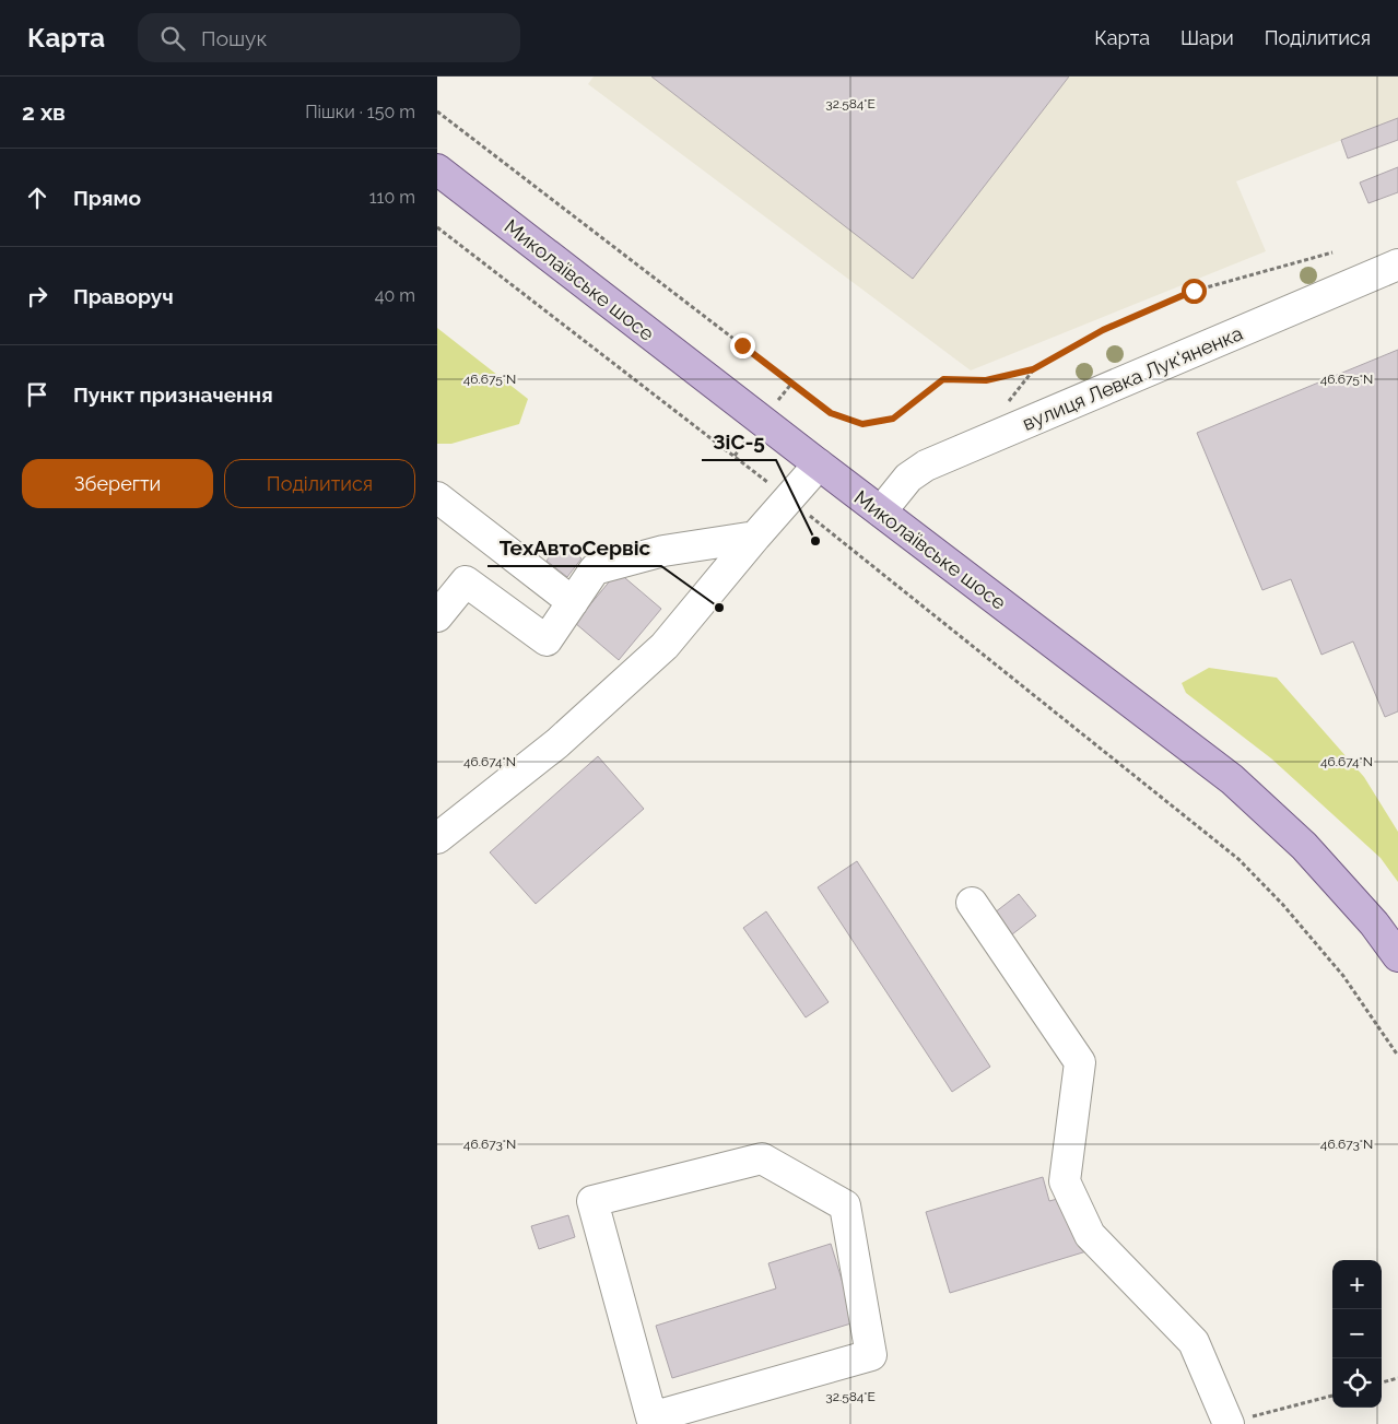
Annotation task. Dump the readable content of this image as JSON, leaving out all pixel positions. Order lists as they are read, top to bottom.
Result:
{
  "streets": {
    "main road": ["Миколаївське шосе"],
    "street": ["вулиця Левка Лук'яненка"]
  },
  "crossings": [
    ["Миколаївське шосе", "вулиця Левка Лук'яненка"]
  ],
  "places": ["ЗіС-5", "ТехАвтоСервіс"],
  "page": {
    "header": "Карта",
    "search": "Пошук",
    "nav": ["Карта", "Шари", "Поділитися"],
    "heading": ["2 хв", "Пішки · 150 m"],
    "list": [
      ["Прямо", "110 m"],
      ["Праворуч", "40 m"],
      "Пункт призначення"
    ],
    "buttons": ["Зберегти", "Поділитися"],
    "map_buttons": ["+", "−"]
  },
  "coordinates": [
    "32.584°E",
    "46.675°N",
    "46.674°N",
    "46.673°N"
  ]
}
